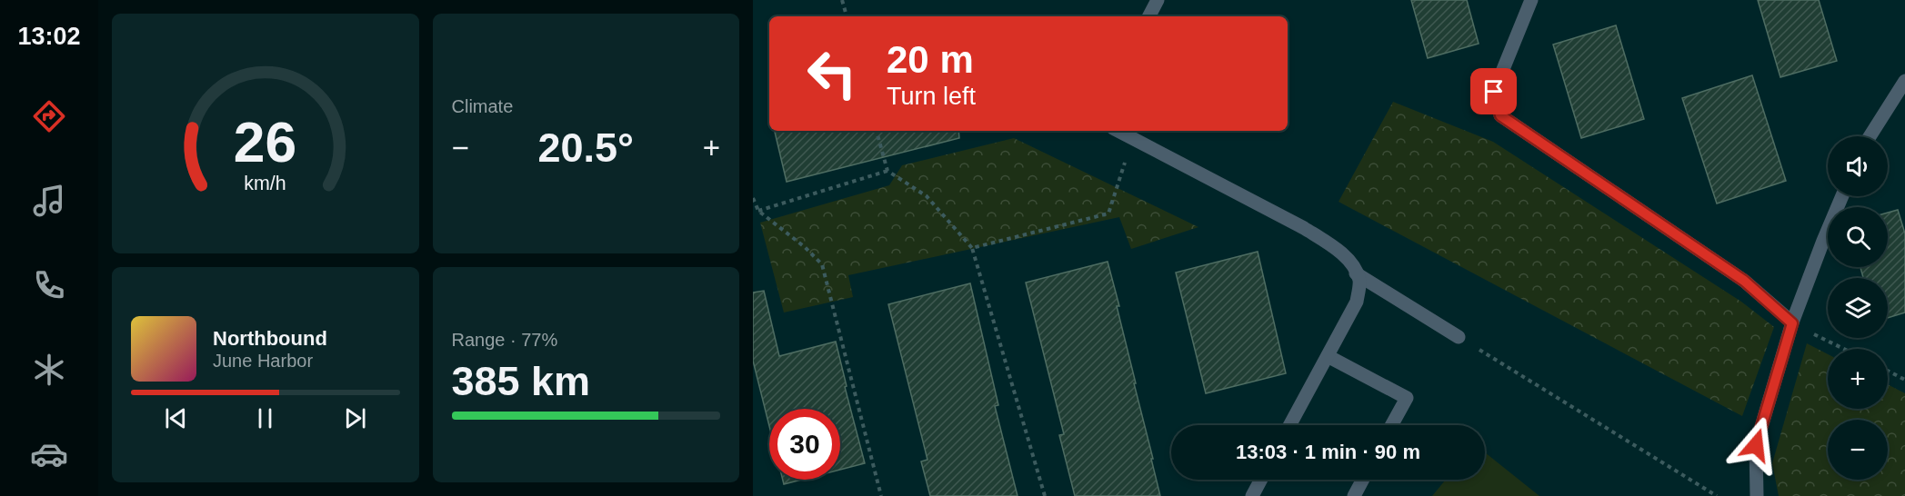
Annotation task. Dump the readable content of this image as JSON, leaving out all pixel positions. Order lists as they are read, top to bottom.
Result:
{
  "page": {
    "tabs": "13:02",
    "tile": [
      "Climate",
      ["Range · 77%", "385 km"]
    ],
    "turn": ["20 m", "Turn left"],
    "heat": ["−", "20.5°", "+"],
    "map_buttons": ["+", "−"],
    "song": ["Northbound", "June Harbor"],
    "limit": "30",
    "trip": "13:03 · 1 min · 90 m",
    "gauge": ["26", "km/h"]
  }
}
